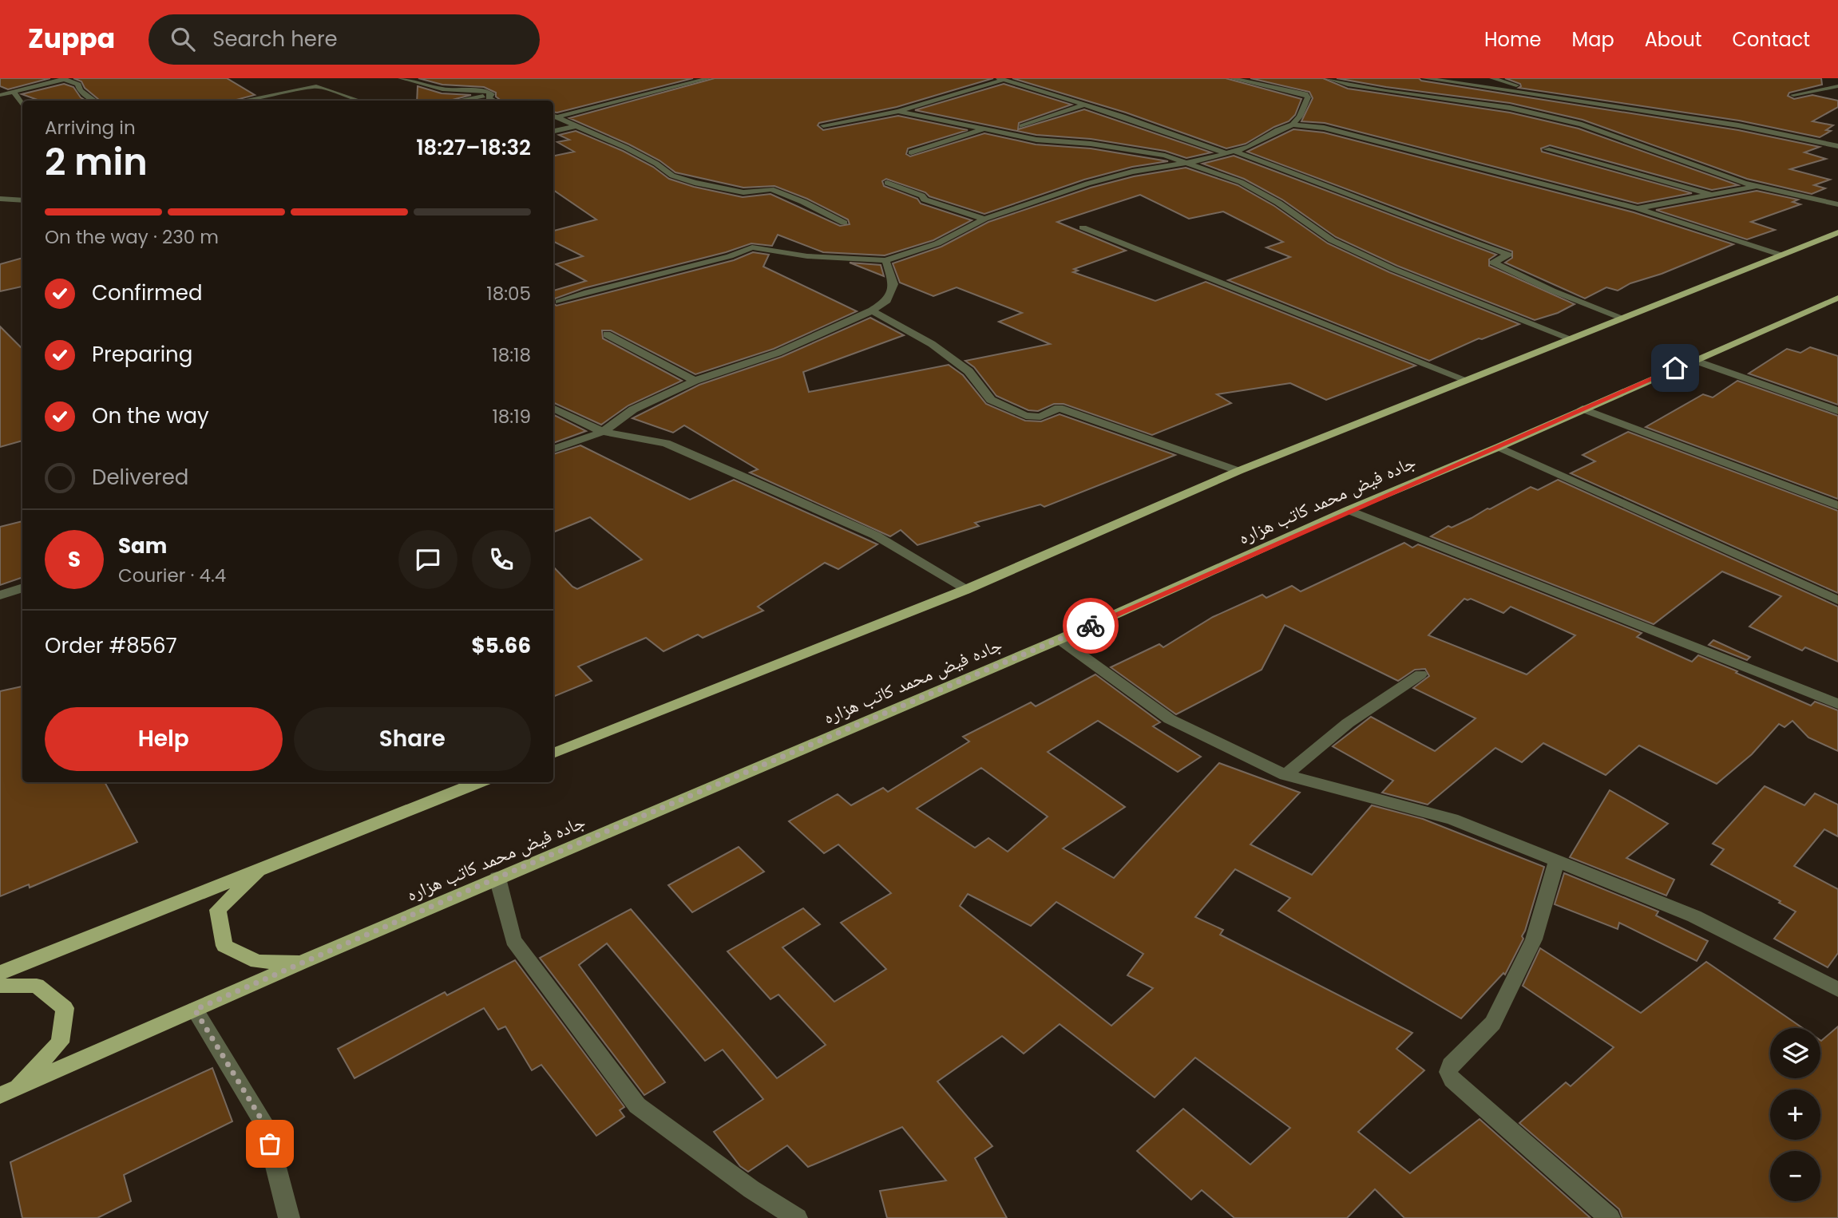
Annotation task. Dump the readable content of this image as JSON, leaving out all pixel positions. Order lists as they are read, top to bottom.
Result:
{
  "streets": {
    "main road": ["جاده فیض محمد کاتب هزاره"]
  },
  "page": {
    "header": "Zuppa",
    "search": "Search here",
    "nav": [
      "Home",
      "Map",
      "About",
      "Contact"
    ],
    "heading": ["2 min", "Arriving in", "18:27–18:32"],
    "panel": [
      "Sam",
      "Courier · 4.4",
      "Order #8567",
      "$5.66"
    ],
    "bar": "On the way · 230 m",
    "list": [
      ["Confirmed", "18:05"],
      ["Preparing", "18:18"],
      ["On the way", "18:19"],
      "Delivered"
    ],
    "round": "S",
    "buttons": ["Help", "Share"],
    "map_buttons": ["+", "−"]
  }
}
